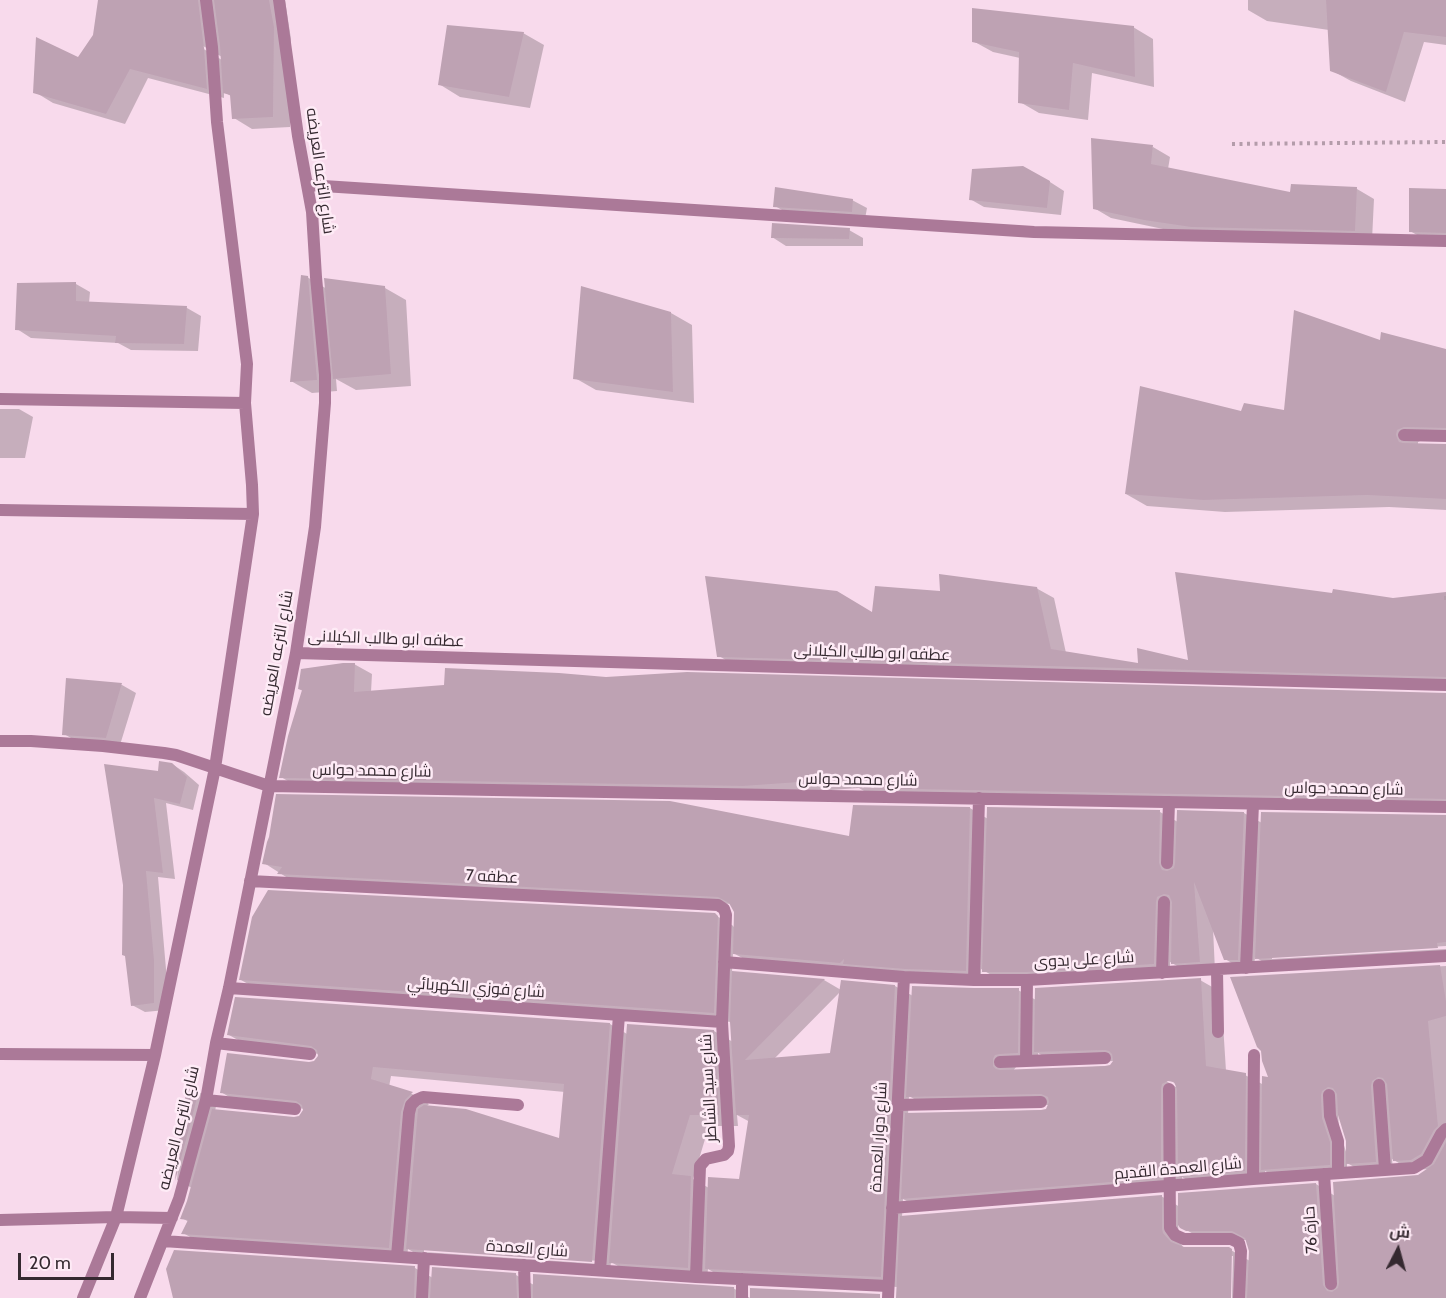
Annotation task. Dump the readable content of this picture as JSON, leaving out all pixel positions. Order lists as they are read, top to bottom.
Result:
{
  "streets": {
    "street": [
      "شارع الترعه العريضه",
      "عطفه ابو طالب الكيلانى",
      "شارع محمد حواس",
      "عطفه 7",
      "شارع على بدوى",
      "شارع فوزي الكهربائي",
      "شارع سيد الشاطر",
      "شارع دوار العمدة",
      "شارع العمدة القديم",
      "حارة 76",
      "شارع العمدة"
    ]
  },
  "crossings": [
    ["شارع الترعه العريضه", "عطفه ابو طالب الكيلانى"],
    ["شارع الترعه العريضه", "شارع محمد حواس"],
    ["شارع الترعه العريضه", "عطفه 7"],
    ["شارع الترعه العريضه", "شارع فوزي الكهربائي"],
    ["شارع الترعه العريضه", "شارع العمدة"],
    ["عطفه 7", "شارع سيد الشاطر"],
    ["شارع على بدوى", "شارع سيد الشاطر"],
    ["شارع على بدوى", "شارع دوار العمدة"],
    ["شارع فوزي الكهربائي", "شارع سيد الشاطر"],
    ["شارع سيد الشاطر", "شارع العمدة"],
    ["شارع دوار العمدة", "شارع العمدة القديم"],
    ["شارع دوار العمدة", "شارع العمدة"],
    ["شارع العمدة القديم", "حارة 76"]
  ],
  "scale_bar": "20 m",
  "north": "top"
}
